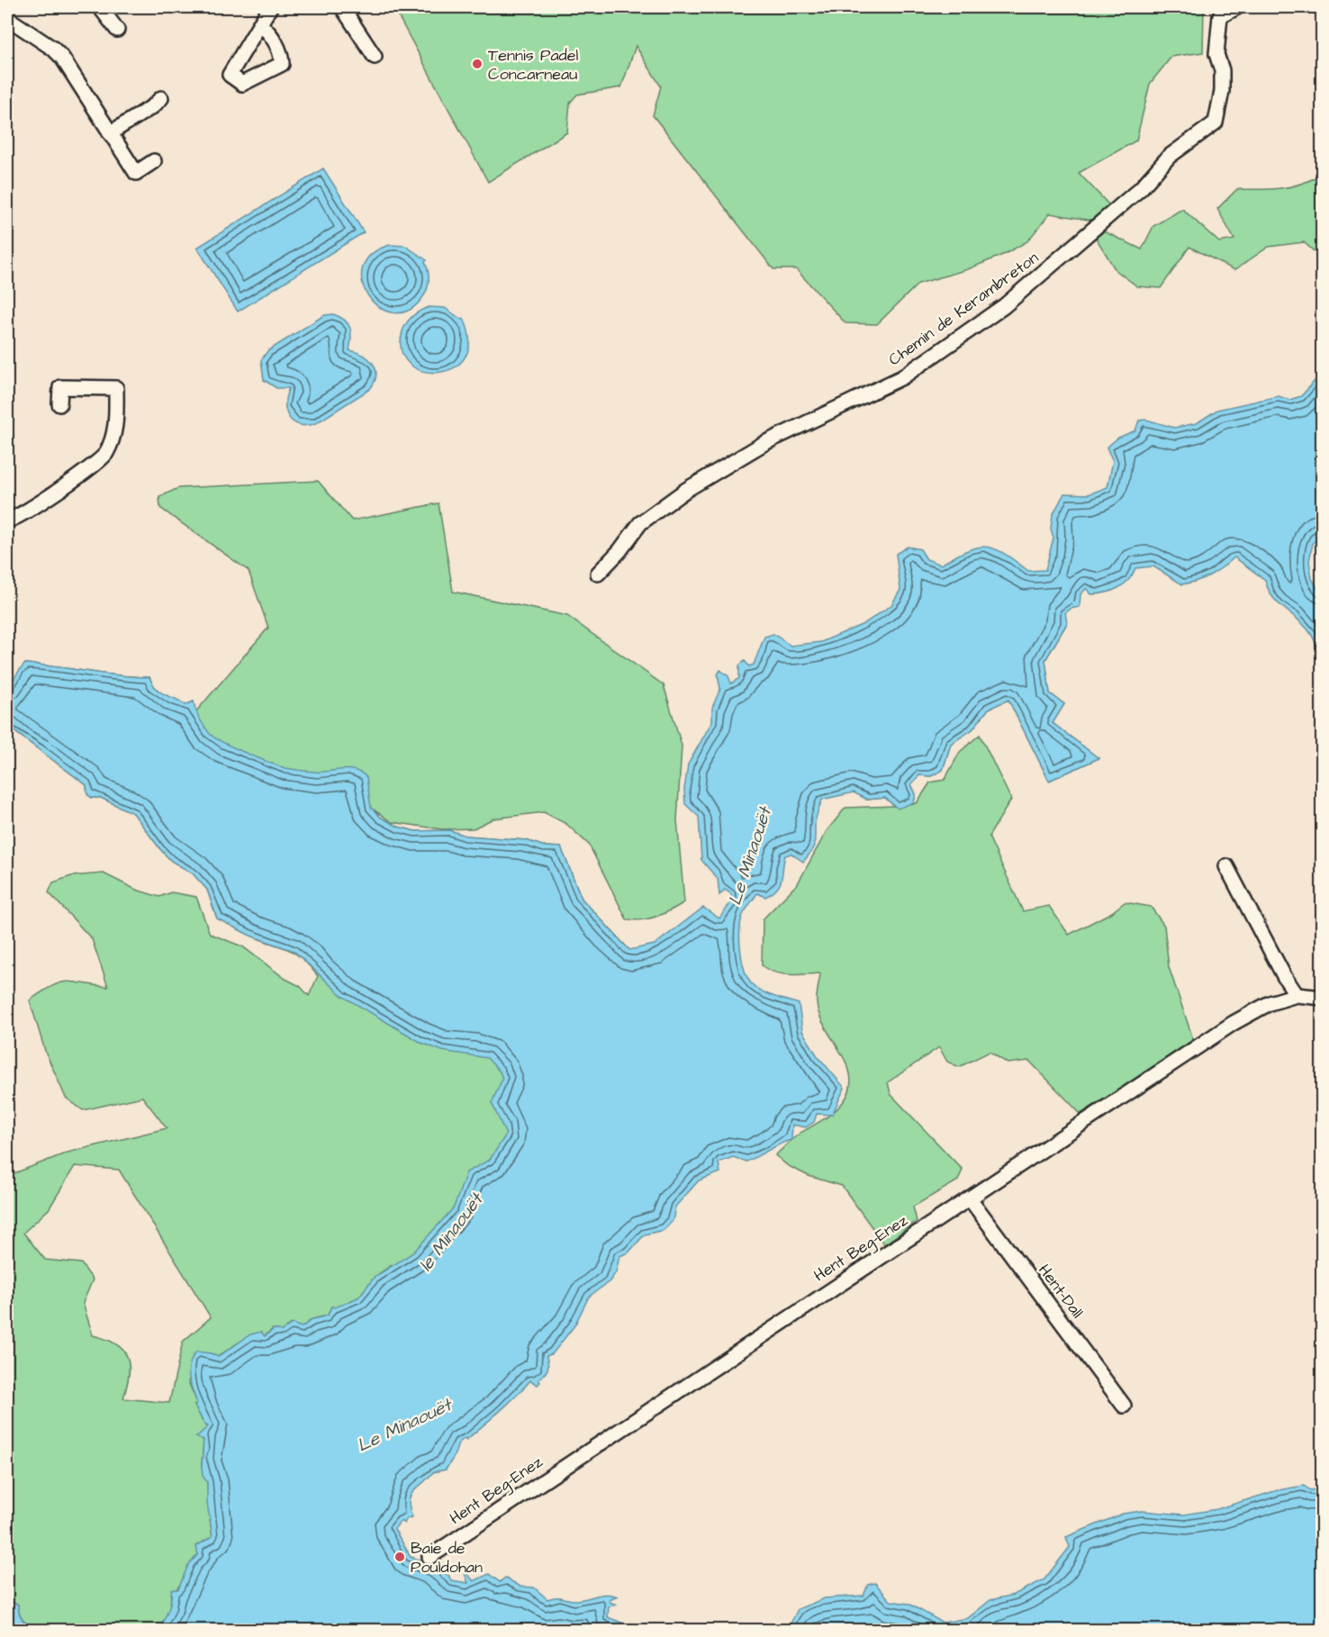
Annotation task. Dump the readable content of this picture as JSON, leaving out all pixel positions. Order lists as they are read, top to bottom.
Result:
{
  "streets": {
    "street": ["Chemin de Kerambreton", "Hent Beg-Enez", "Hent-Dall"]
  },
  "crossings": [
    ["Hent Beg-Enez", "Hent-Dall"]
  ],
  "water": ["Le Minaouët", "le Minaouët"],
  "places": ["Tennis Padel Concarneau", "Baie de Pouldohan"]
}
